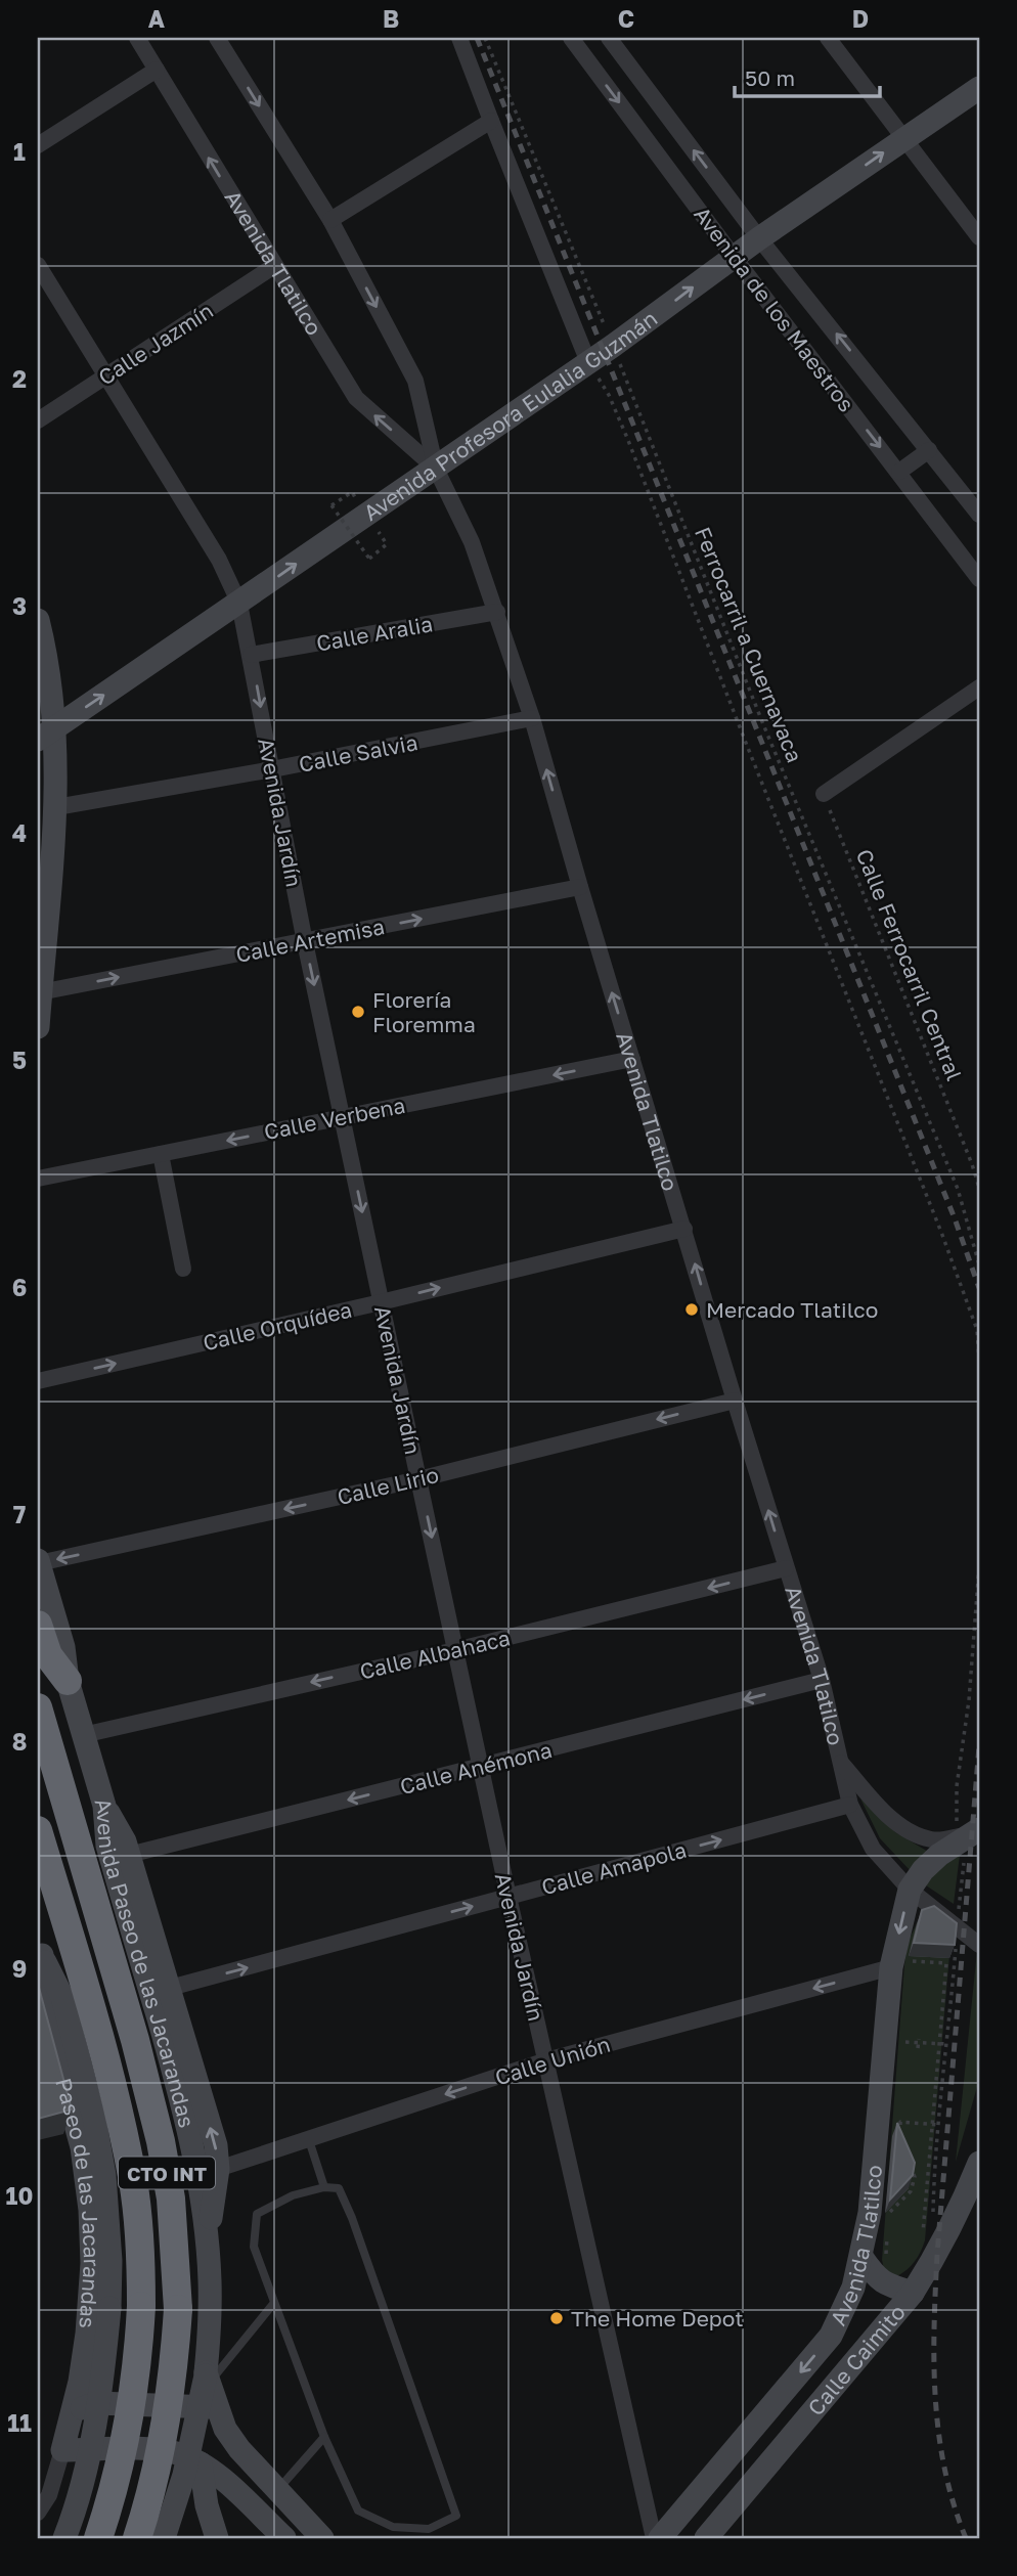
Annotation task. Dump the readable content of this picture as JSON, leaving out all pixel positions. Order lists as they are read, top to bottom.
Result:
{
  "streets": {
    "highway": ["CTO INT"],
    "main road": [
      "Avenida Tlatilco",
      "Avenida Profesora Eulalia Guzmán",
      "Avenida Paseo de las Jacarandas",
      "Paseo de las Jacarandas",
      "Calle Caimito"
    ],
    "street": [
      "Avenida de los Maestros",
      "Calle Jazmín",
      "Calle Aralia",
      "Calle Salvia",
      "Avenida Jardín",
      "Calle Artemisa",
      "Calle Verbena",
      "Calle Orquídea",
      "Calle Lirio",
      "Calle Albahaca",
      "Calle Anémona",
      "Calle Amapola",
      "Calle Unión"
    ],
    "path": ["Ferrocarril a Cuernavaca", "Calle Ferrocarril Central"]
  },
  "crossings": [
    ["Avenida Tlatilco", "Calle Jazmín"],
    ["Avenida Tlatilco", "Avenida Profesora Eulalia Guzmán"],
    ["Avenida Tlatilco", "Calle Aralia"],
    ["Avenida Tlatilco", "Calle Salvia"],
    ["Avenida Tlatilco", "Calle Artemisa"],
    ["Avenida Tlatilco", "Calle Verbena"],
    ["Avenida Tlatilco", "Calle Orquídea"],
    ["Avenida Tlatilco", "Calle Lirio"],
    ["Avenida Tlatilco", "Calle Albahaca"],
    ["Avenida Tlatilco", "Calle Anémona"],
    ["Avenida Tlatilco", "Calle Amapola"],
    ["Avenida Tlatilco", "Calle Unión"],
    ["Avenida de los Maestros", "Avenida Profesora Eulalia Guzmán"],
    ["Calle Jazmín", "Avenida Jardín"],
    ["Avenida Profesora Eulalia Guzmán", "Ferrocarril a Cuernavaca"],
    ["Avenida Profesora Eulalia Guzmán", "Avenida Jardín"],
    ["Calle Aralia", "Avenida Jardín"],
    ["Calle Salvia", "Avenida Jardín"],
    ["Avenida Jardín", "Calle Artemisa"],
    ["Avenida Jardín", "Calle Verbena"],
    ["Avenida Jardín", "Calle Orquídea"],
    ["Avenida Jardín", "Calle Lirio"],
    ["Avenida Jardín", "Calle Albahaca"],
    ["Avenida Jardín", "Calle Anémona"],
    ["Avenida Jardín", "Calle Amapola"],
    ["Avenida Jardín", "Calle Unión"],
    ["Calle Lirio", "Avenida Paseo de las Jacarandas"],
    ["Calle Albahaca", "Avenida Paseo de las Jacarandas"],
    ["Calle Anémona", "Avenida Paseo de las Jacarandas"],
    ["CTO INT", "Paseo de las Jacarandas"]
  ],
  "one_way": [
    "Avenida Profesora Eulalia Guzmán",
    "Calle Artemisa",
    "Calle Verbena",
    "Calle Orquídea",
    "Calle Lirio",
    "Calle Albahaca",
    "Calle Anémona",
    "Calle Amapola",
    "Calle Unión"
  ],
  "places": ["Florería Floremma", "Mercado Tlatilco", "The Home Depot"],
  "scale_bar": "50 m",
  "grid": {
    "columns": [
      "A",
      "B",
      "C",
      "D"
    ],
    "rows": [
      "1",
      "2",
      "3",
      "4",
      "5",
      "6",
      "7",
      "8",
      "9",
      "10",
      "11"
    ]
  }
}
